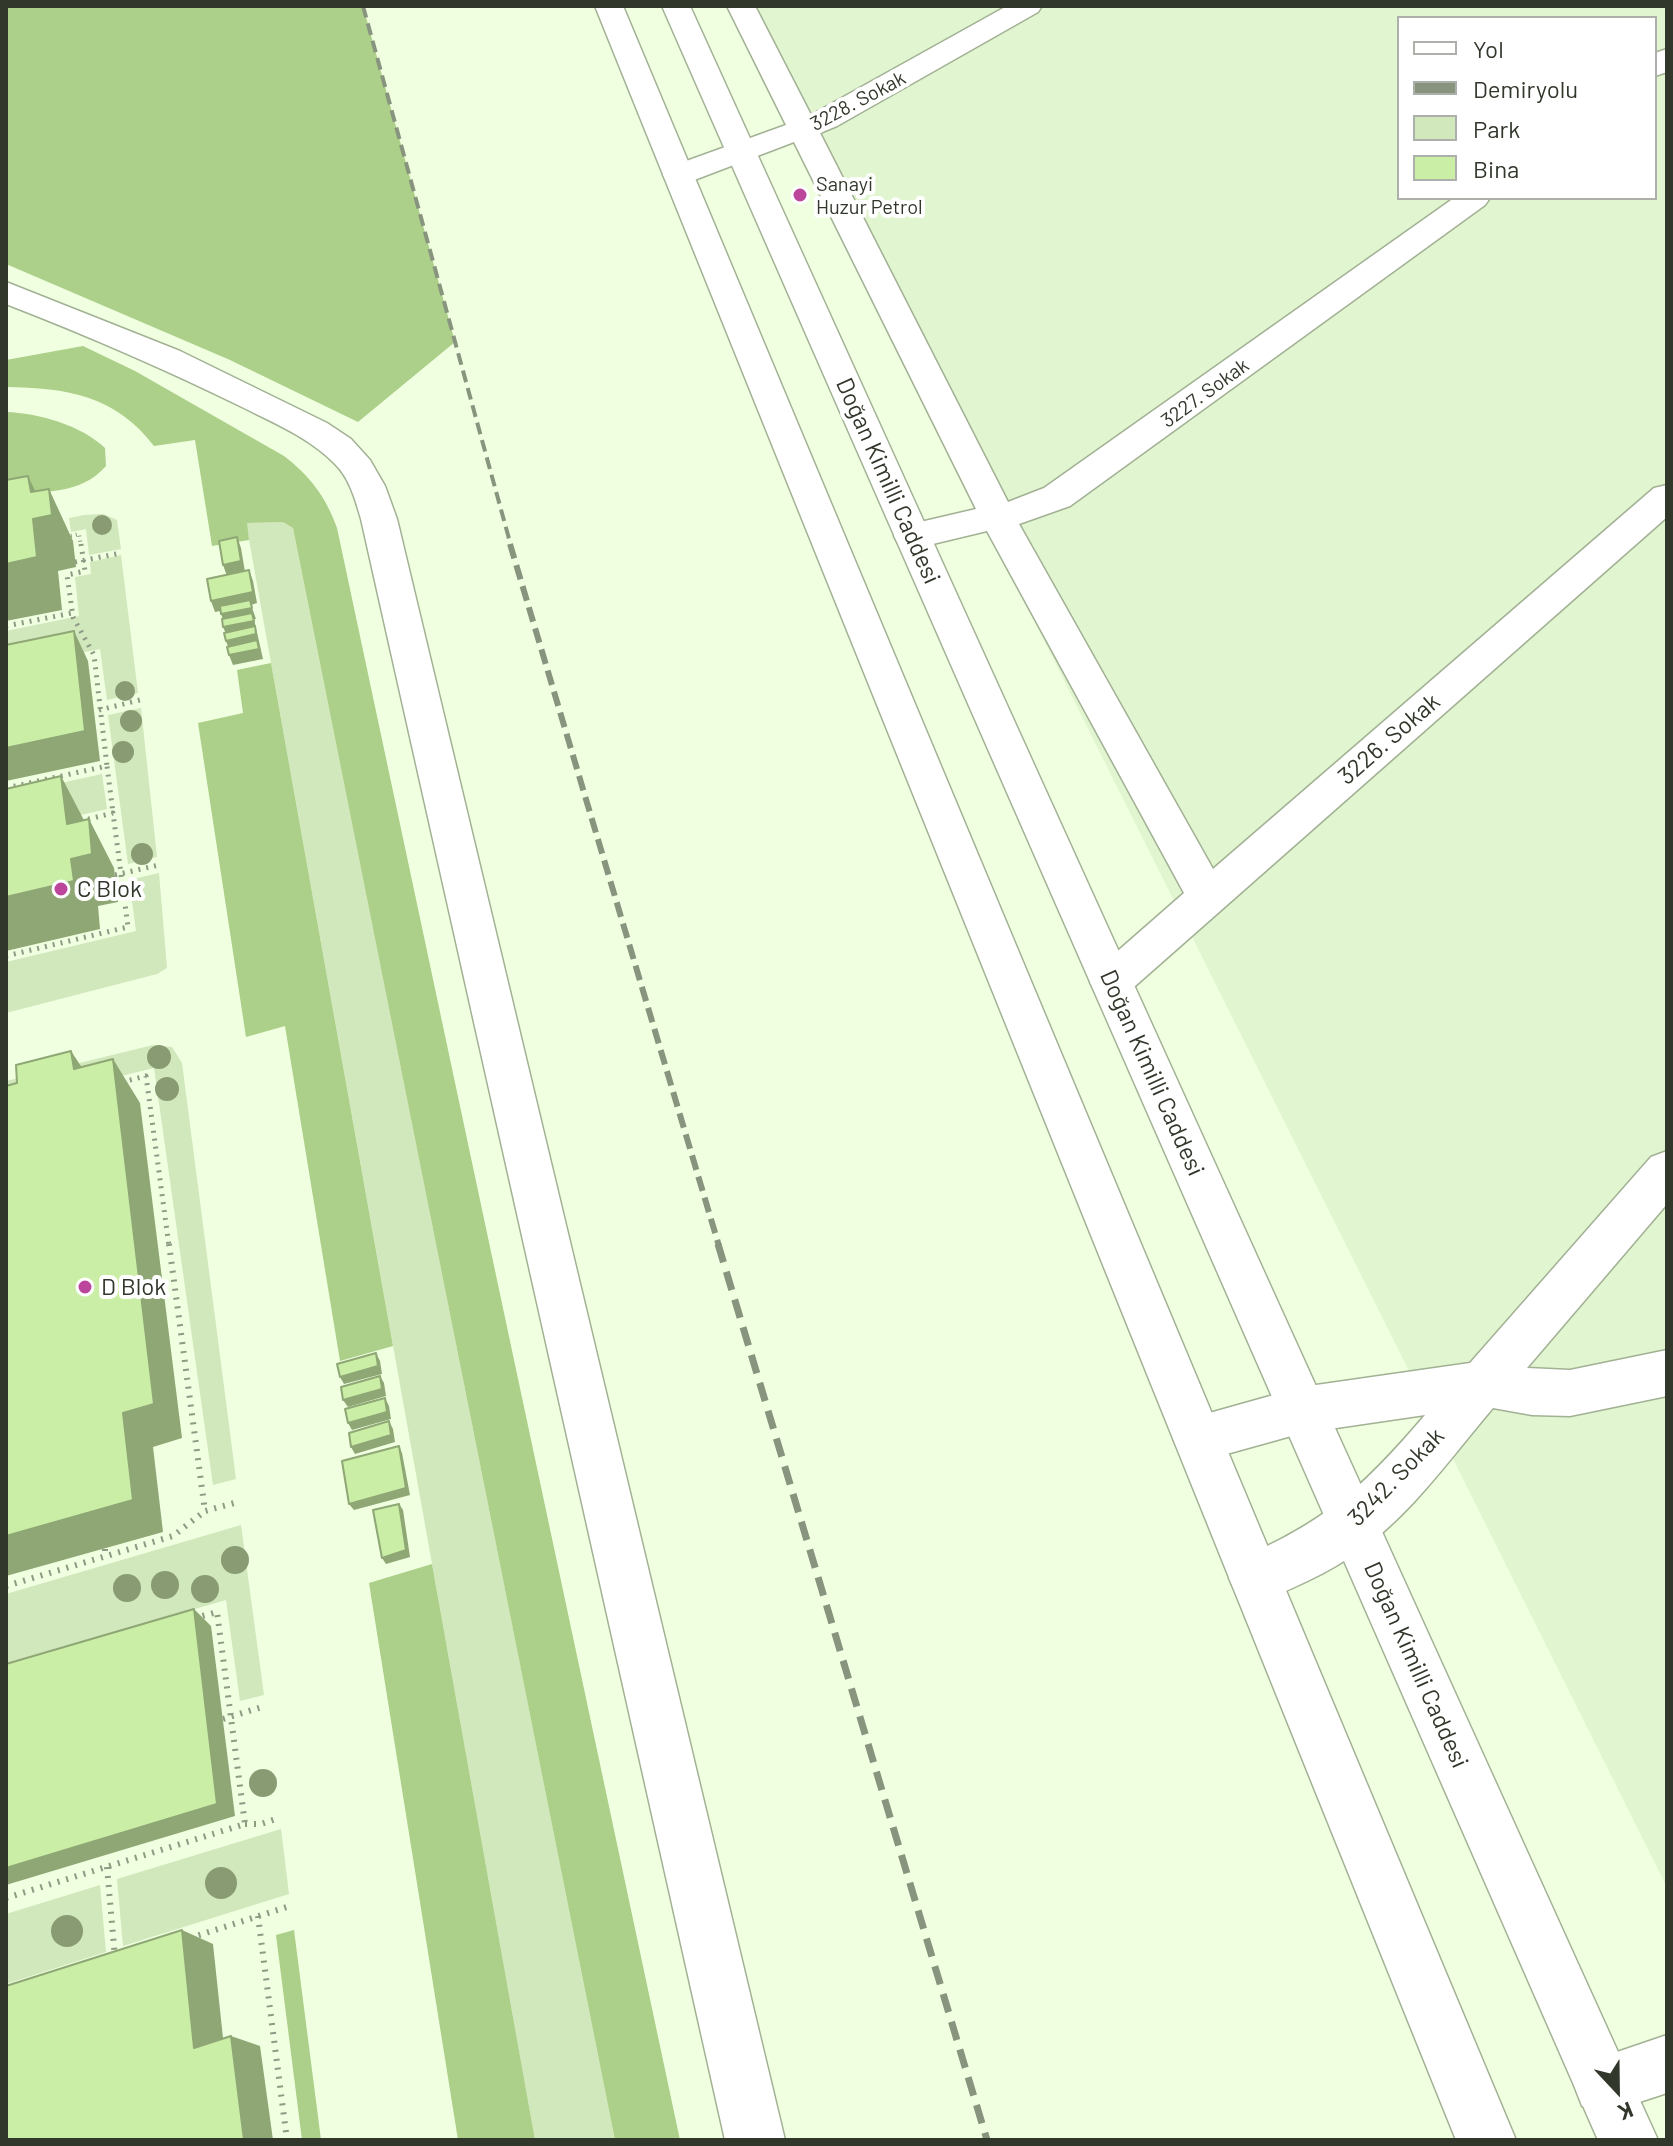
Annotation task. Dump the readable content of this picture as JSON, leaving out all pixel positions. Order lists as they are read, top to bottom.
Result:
{
  "streets": {
    "street": [
      "3228. Sokak",
      "3227. Sokak",
      "Doğan Kimilli Caddesi",
      "3226. Sokak",
      "3242. Sokak"
    ]
  },
  "crossings": [
    ["3228. Sokak", "Doğan Kimilli Caddesi"],
    ["3227. Sokak", "Doğan Kimilli Caddesi"],
    ["Doğan Kimilli Caddesi", "3226. Sokak"],
    ["Doğan Kimilli Caddesi", "3242. Sokak"]
  ],
  "places": ["Sanayi Huzur Petrol", "C Blok", "D Blok"],
  "legend": [
    "Yol",
    "Demiryolu",
    "Park",
    "Bina"
  ],
  "north": "bottom"
}
